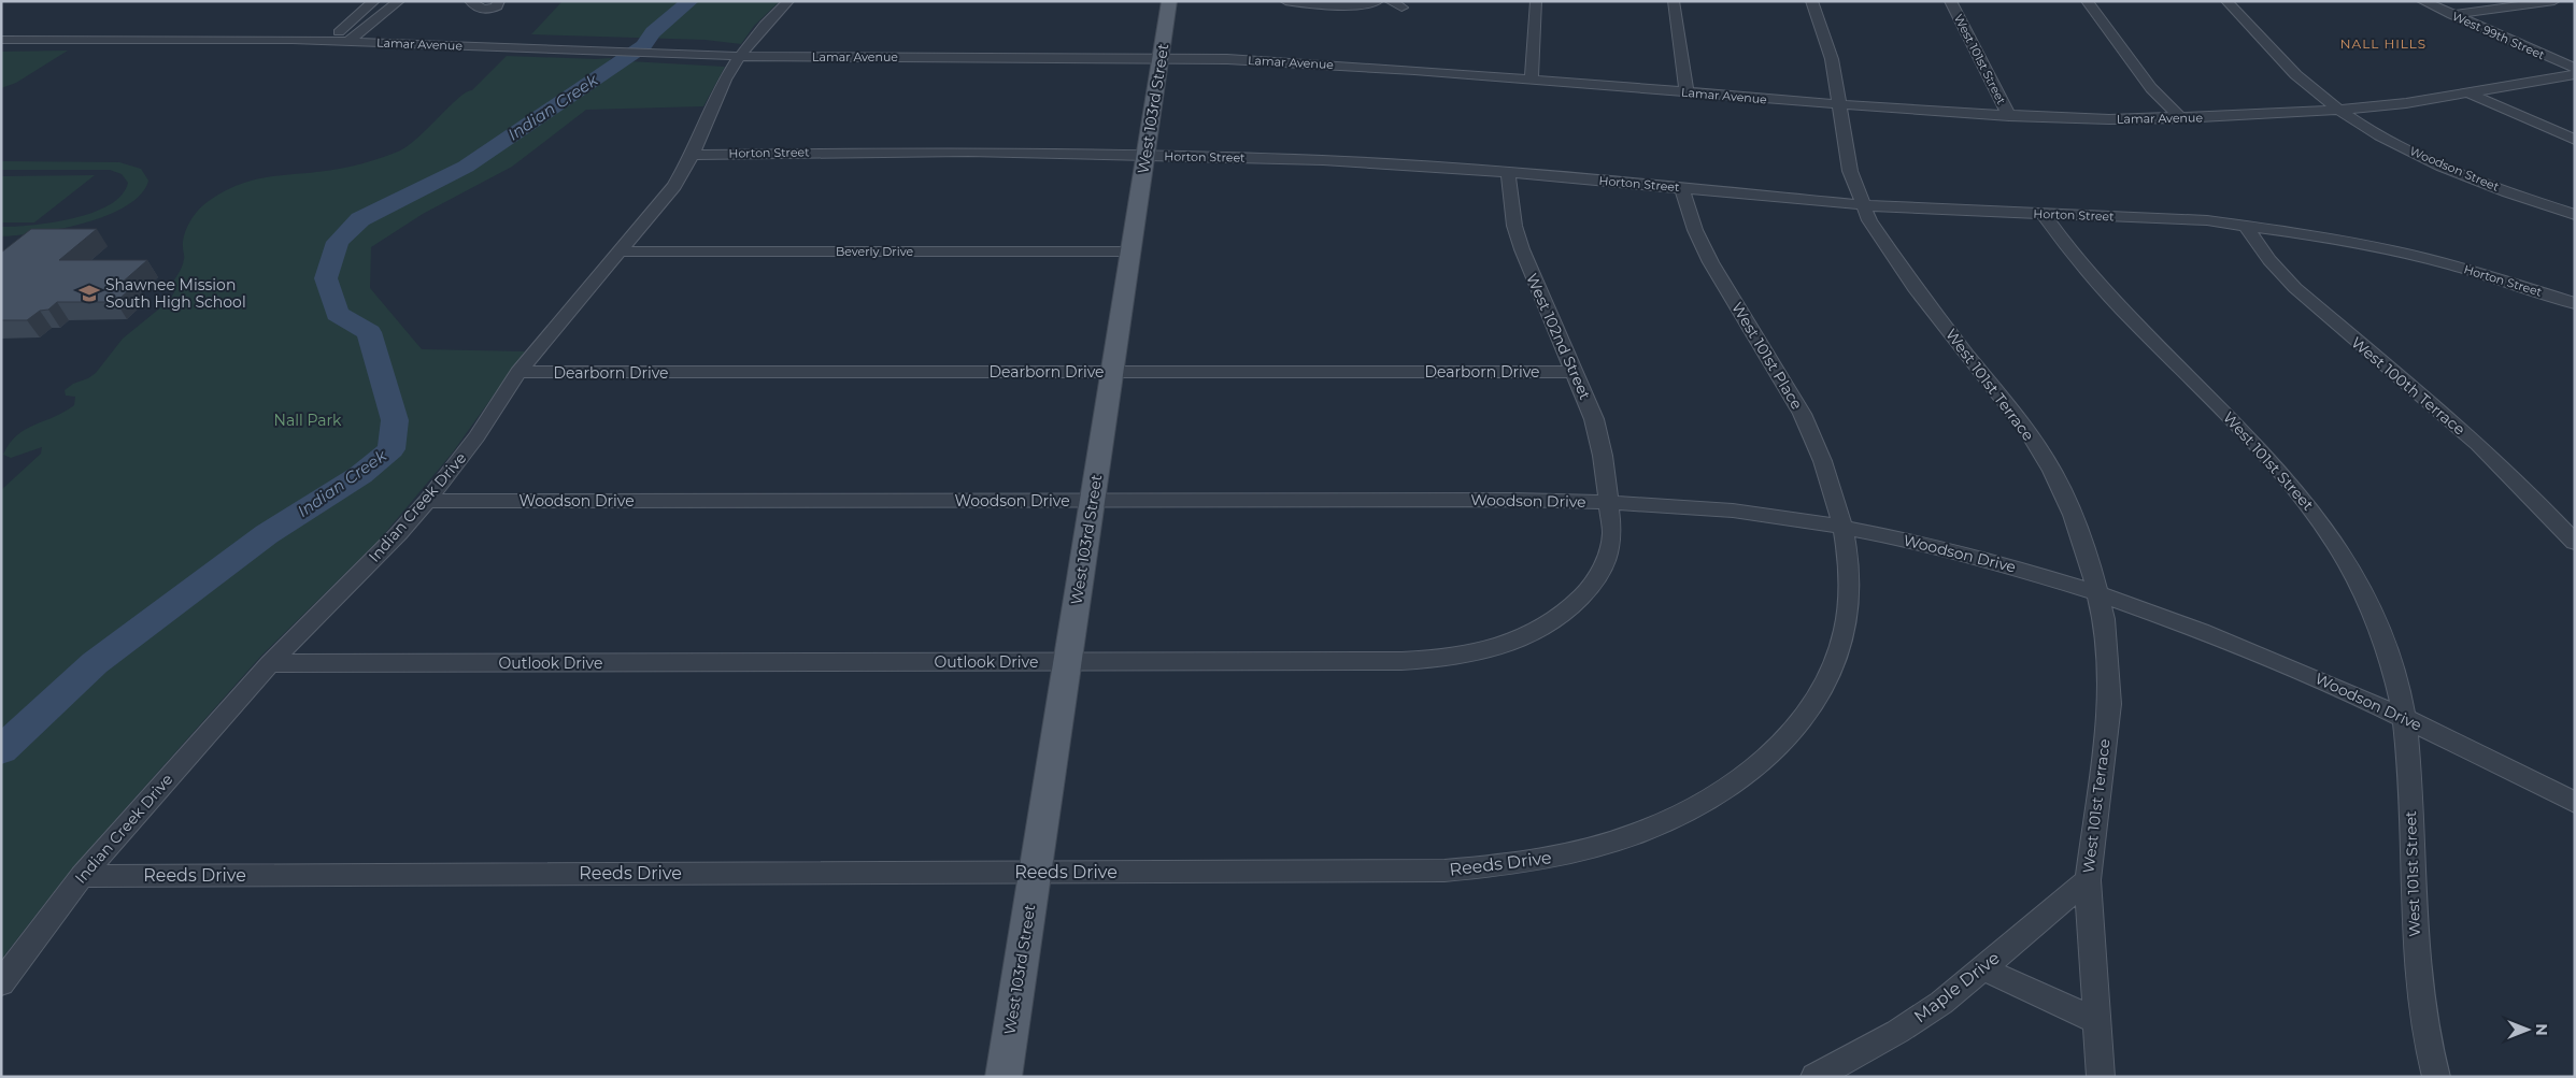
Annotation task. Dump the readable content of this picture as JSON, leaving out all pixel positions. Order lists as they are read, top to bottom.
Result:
{
  "streets": {
    "main road": ["West 103rd Street"],
    "street": [
      "West 99th Street",
      "Lamar Avenue",
      "West 101st Street",
      "Horton Street",
      "Woodson Street",
      "Beverly Drive",
      "West 102nd Street",
      "West 101st Place",
      "Dearborn Drive",
      "West 101st Terrace",
      "West 100th Terrace",
      "Woodson Drive",
      "Indian Creek Drive",
      "Outlook Drive",
      "Reeds Drive",
      "Maple Drive"
    ]
  },
  "crossings": [
    ["Lamar Avenue", "West 101st Street"],
    ["Lamar Avenue", "West 103rd Street"],
    ["Lamar Avenue", "Woodson Street"],
    ["Lamar Avenue", "West 101st Terrace"],
    ["Lamar Avenue", "Indian Creek Drive"],
    ["West 101st Street", "Horton Street"],
    ["West 101st Street", "Woodson Drive"],
    ["West 103rd Street", "Horton Street"],
    ["West 103rd Street", "Beverly Drive"],
    ["West 103rd Street", "Dearborn Drive"],
    ["West 103rd Street", "Woodson Drive"],
    ["West 103rd Street", "Outlook Drive"],
    ["West 103rd Street", "Reeds Drive"],
    ["Horton Street", "West 102nd Street"],
    ["Horton Street", "West 101st Place"],
    ["Horton Street", "West 101st Terrace"],
    ["Horton Street", "West 100th Terrace"],
    ["Horton Street", "Indian Creek Drive"],
    ["Beverly Drive", "Indian Creek Drive"],
    ["West 102nd Street", "Dearborn Drive"],
    ["West 102nd Street", "Woodson Drive"],
    ["West 102nd Street", "Outlook Drive"],
    ["West 101st Place", "Woodson Drive"],
    ["West 101st Place", "Reeds Drive"],
    ["Dearborn Drive", "Indian Creek Drive"],
    ["West 101st Terrace", "Woodson Drive"],
    ["West 101st Terrace", "Maple Drive"],
    ["Woodson Drive", "Indian Creek Drive"],
    ["Woodson Drive", "Outlook Drive"],
    ["Woodson Drive", "Reeds Drive"],
    ["Indian Creek Drive", "Outlook Drive"],
    ["Indian Creek Drive", "Reeds Drive"]
  ],
  "districts": ["NALL HILLS"],
  "water": ["Indian Creek"],
  "parks": ["Nall Park"],
  "places": {
    "school or university": ["Shawnee Mission South High School"]
  },
  "north": "right"
}
